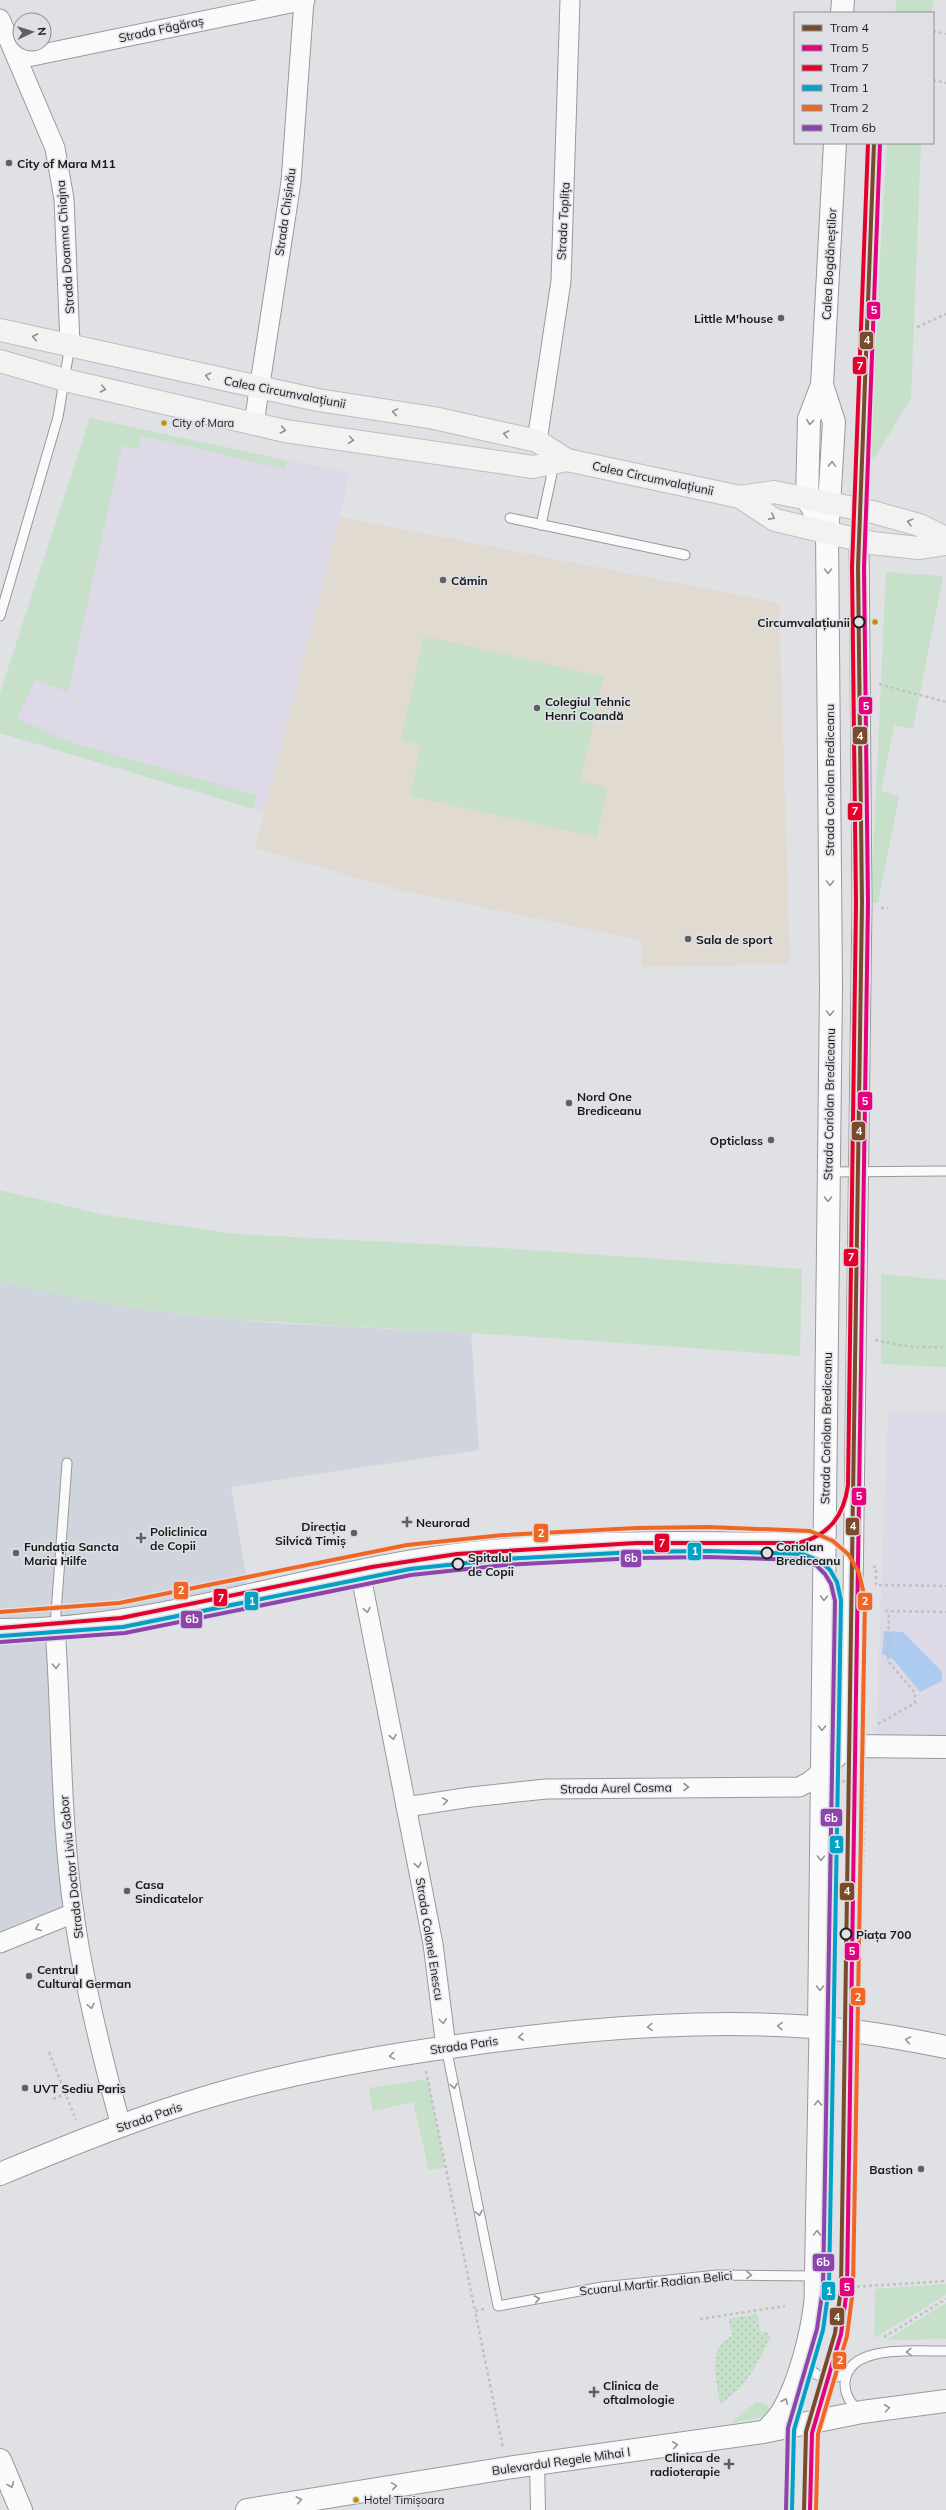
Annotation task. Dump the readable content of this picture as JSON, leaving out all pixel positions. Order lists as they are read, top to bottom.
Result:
{
  "streets": {
    "main road": ["Calea Circumvalațiunii"],
    "street": [
      "Strada Făgăraș",
      "Strada Chișinău",
      "Strada Toplița",
      "Strada Doamna Chiajna",
      "Calea Bogdăneștilor",
      "Strada Coriolan Brediceanu",
      "Strada Aurel Cosma",
      "Strada Doctor Liviu Gabor",
      "Strada Colonel Enescu",
      "Strada Paris",
      "Bulevardul Regele Mihai I"
    ],
    "lane": ["Scuarul Martir Radian Belici"]
  },
  "crossings": [
    ["Strada Făgăraș", "Strada Chișinău"],
    ["Strada Făgăraș", "Strada Doamna Chiajna"],
    ["Strada Chișinău", "Calea Circumvalațiunii"],
    ["Strada Toplița", "Calea Circumvalațiunii"],
    ["Strada Doamna Chiajna", "Calea Circumvalațiunii"],
    ["Calea Bogdăneștilor", "Calea Circumvalațiunii"],
    ["Calea Bogdăneștilor", "Strada Coriolan Brediceanu"],
    ["Calea Circumvalațiunii", "Strada Coriolan Brediceanu"],
    ["Strada Coriolan Brediceanu", "Strada Aurel Cosma"],
    ["Strada Coriolan Brediceanu", "Strada Paris"],
    ["Strada Coriolan Brediceanu", "Scuarul Martir Radian Belici"],
    ["Strada Coriolan Brediceanu", "Bulevardul Regele Mihai I"],
    ["Strada Aurel Cosma", "Strada Colonel Enescu"],
    ["Strada Doctor Liviu Gabor", "Strada Paris"],
    ["Strada Colonel Enescu", "Strada Paris"],
    ["Strada Colonel Enescu", "Scuarul Martir Radian Belici"]
  ],
  "one_way": [
    "Strada Aurel Cosma",
    "Strada Doctor Liviu Gabor",
    "Strada Colonel Enescu",
    "Strada Paris",
    "Scuarul Martir Radian Belici",
    "Bulevardul Regele Mihai I"
  ],
  "places": {
    "other": [
      "City of Mara M11",
      "Little M'house",
      "City of Mara",
      "Cămin",
      "Circumvalațiunii",
      "Colegiul Tehnic Henri Coandă",
      "Sala de sport",
      "Nord One Brediceanu",
      "Opticlass",
      "Direcția Silvică Timiș",
      "Fundația Sancta Maria Hilfe",
      "Coriolan Brediceanu",
      "Spitalul de Copii",
      "Casa Sindicatelor",
      "Piața 700",
      "Centrul Cultural German",
      "UVT Sediu Paris",
      "Bastion",
      "Hotel Timișoara"
    ],
    "health": [
      "Neurorad",
      "Policlinica de Copii",
      "Clinica de oftalmologie",
      "Clinica de radioterapie"
    ]
  },
  "lines": [
    "tram line 4",
    "tram line 5",
    "tram line 7",
    "tram line 2",
    "tram line 1",
    "tram line 6b"
  ],
  "legend": [
    "Tram 4",
    "Tram 5",
    "Tram 7",
    "Tram 1",
    "Tram 2",
    "Tram 6b"
  ],
  "north": "right"
}
